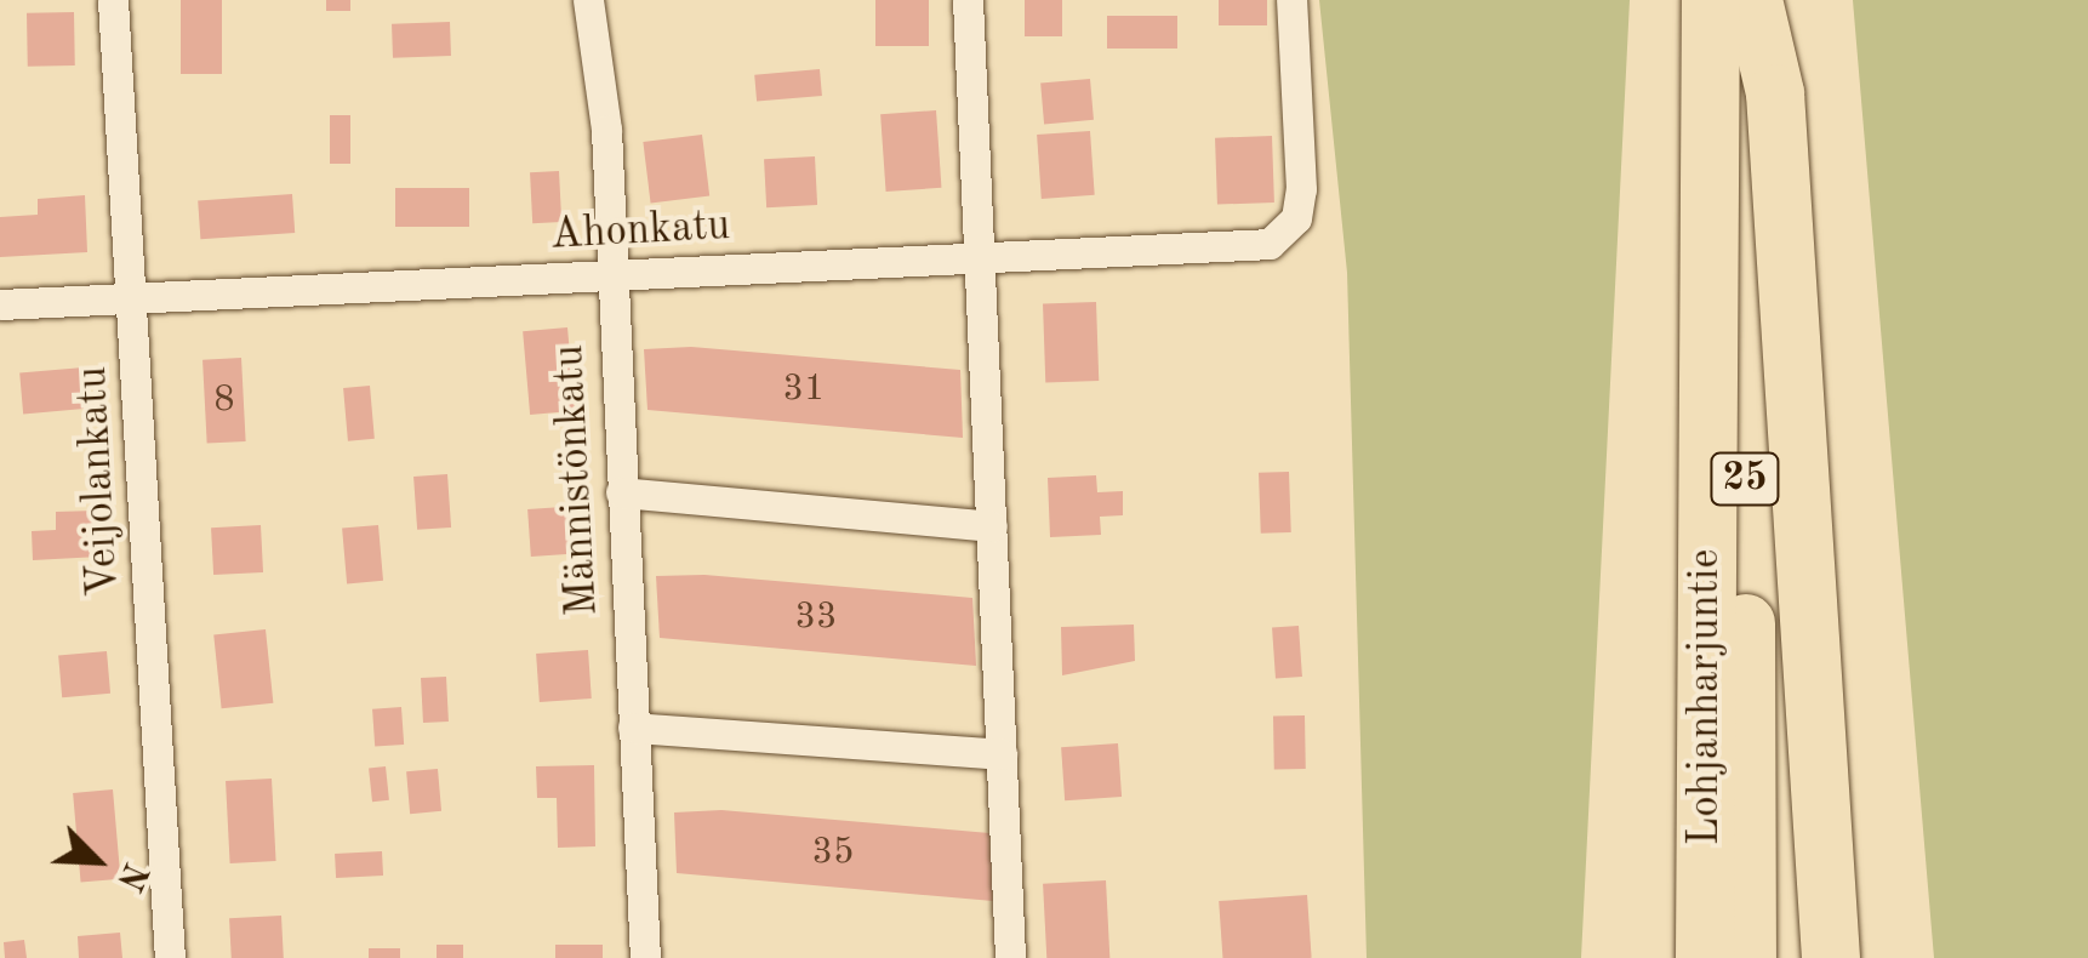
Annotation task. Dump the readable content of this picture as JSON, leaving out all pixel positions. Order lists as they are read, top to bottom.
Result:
{
  "streets": {
    "highway": ["25", "Lohjanharjuntie"],
    "street": ["Ahonkatu", "Männistönkatu", "Veijolankatu"]
  },
  "crossings": [
    ["Ahonkatu", "Männistönkatu"],
    ["Ahonkatu", "Veijolankatu"]
  ],
  "house_numbers": [
    "31",
    "8",
    "33",
    "35"
  ],
  "north": "bottom right"
}
